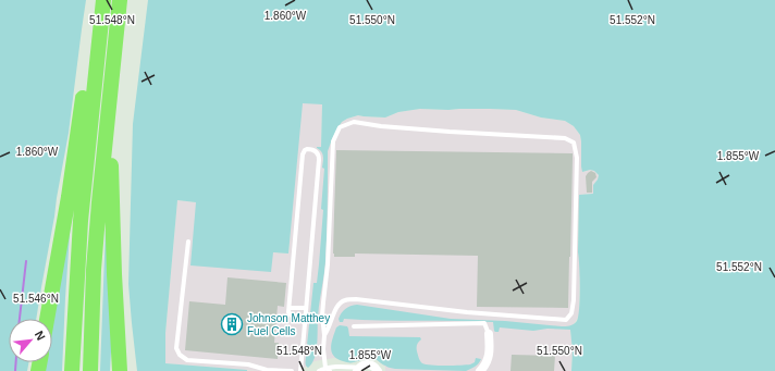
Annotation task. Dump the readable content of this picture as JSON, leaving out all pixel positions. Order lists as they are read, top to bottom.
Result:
{
  "places": {
    "building": ["Johnson Matthey Fuel Cells"]
  },
  "north": "top right",
  "coordinates": [
    "1.860°W",
    "51.548°N",
    "51.550°N",
    "51.552°N",
    "1.855°W",
    "51.546°N"
  ]
}
